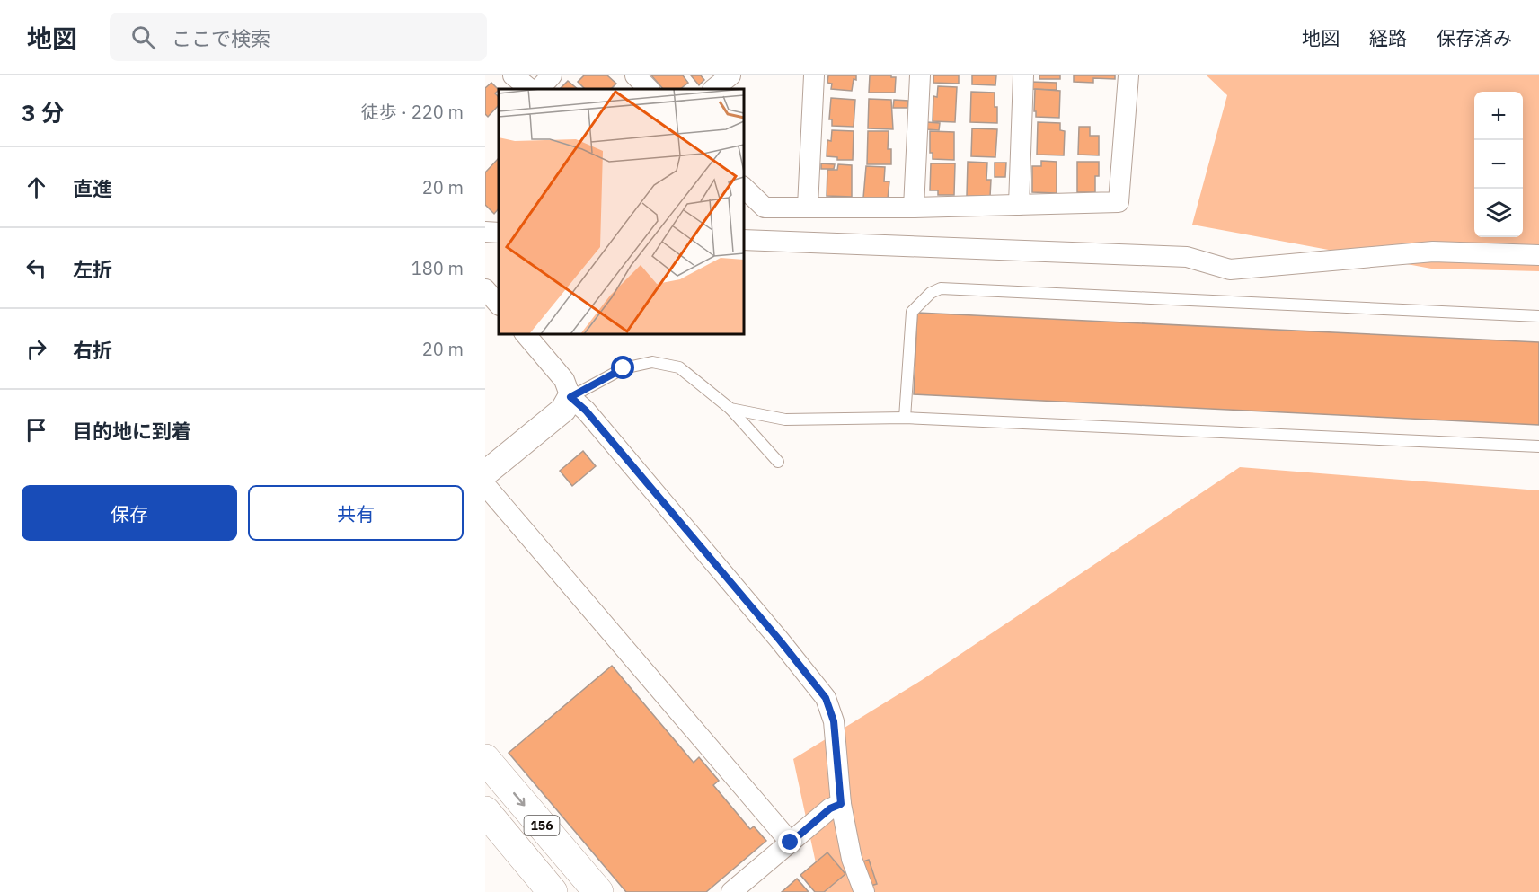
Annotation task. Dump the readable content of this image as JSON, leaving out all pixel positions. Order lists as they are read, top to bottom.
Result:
{
  "streets": {
    "highway": ["156"]
  },
  "page": {
    "header": "地図",
    "search": "ここで検索",
    "nav": ["地図", "経路", "保存済み"],
    "heading": ["3 分", "徒歩 · 220 m"],
    "map_buttons": ["+", "−"],
    "list": [
      ["直進", "20 m"],
      ["左折", "180 m"],
      ["右折", "20 m"],
      "目的地に到着"
    ],
    "buttons": ["保存", "共有"]
  }
}
